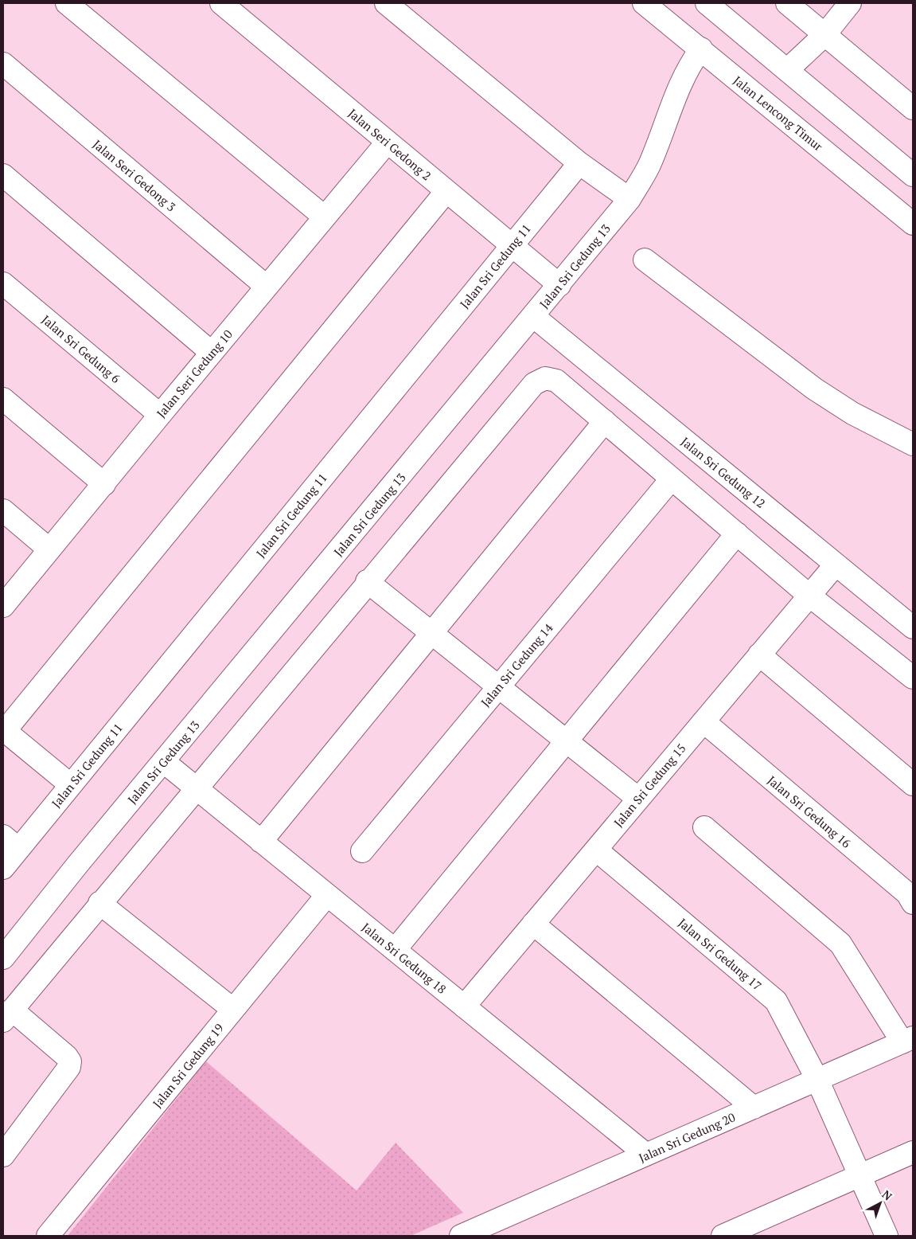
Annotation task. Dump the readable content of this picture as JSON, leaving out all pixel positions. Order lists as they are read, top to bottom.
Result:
{
  "streets": {
    "main road": [
      "Jalan Lencong Timur",
      "Jalan Seri Gedong 2",
      "Jalan Seri Gedong 3",
      "Jalan Sri Gedung 11",
      "Jalan Sri Gedung 13",
      "Jalan Sri Gedung 6",
      "Jalan Seri Gedung 10",
      "Jalan Sri Gedung 12",
      "Jalan Sri Gedung 14",
      "Jalan Sri Gedung 15",
      "Jalan Sri Gedung 16",
      "Jalan Sri Gedung 17",
      "Jalan Sri Gedung 18",
      "Jalan Sri Gedung 19",
      "Jalan Sri Gedung 20"
    ]
  },
  "crossings": [
    ["Jalan Lencong Timur", "Jalan Sri Gedung 13"],
    ["Jalan Seri Gedong 2", "Jalan Sri Gedung 11"],
    ["Jalan Seri Gedong 2", "Jalan Sri Gedung 13"],
    ["Jalan Seri Gedong 2", "Jalan Seri Gedung 10"],
    ["Jalan Seri Gedong 3", "Jalan Seri Gedung 10"],
    ["Jalan Sri Gedung 13", "Jalan Sri Gedung 12"],
    ["Jalan Sri Gedung 13", "Jalan Sri Gedung 18"],
    ["Jalan Sri Gedung 6", "Jalan Seri Gedung 10"],
    ["Jalan Sri Gedung 12", "Jalan Sri Gedung 15"],
    ["Jalan Sri Gedung 15", "Jalan Sri Gedung 16"],
    ["Jalan Sri Gedung 15", "Jalan Sri Gedung 17"],
    ["Jalan Sri Gedung 15", "Jalan Sri Gedung 18"],
    ["Jalan Sri Gedung 17", "Jalan Sri Gedung 20"],
    ["Jalan Sri Gedung 18", "Jalan Sri Gedung 19"],
    ["Jalan Sri Gedung 18", "Jalan Sri Gedung 20"]
  ],
  "north": "top right"
}
